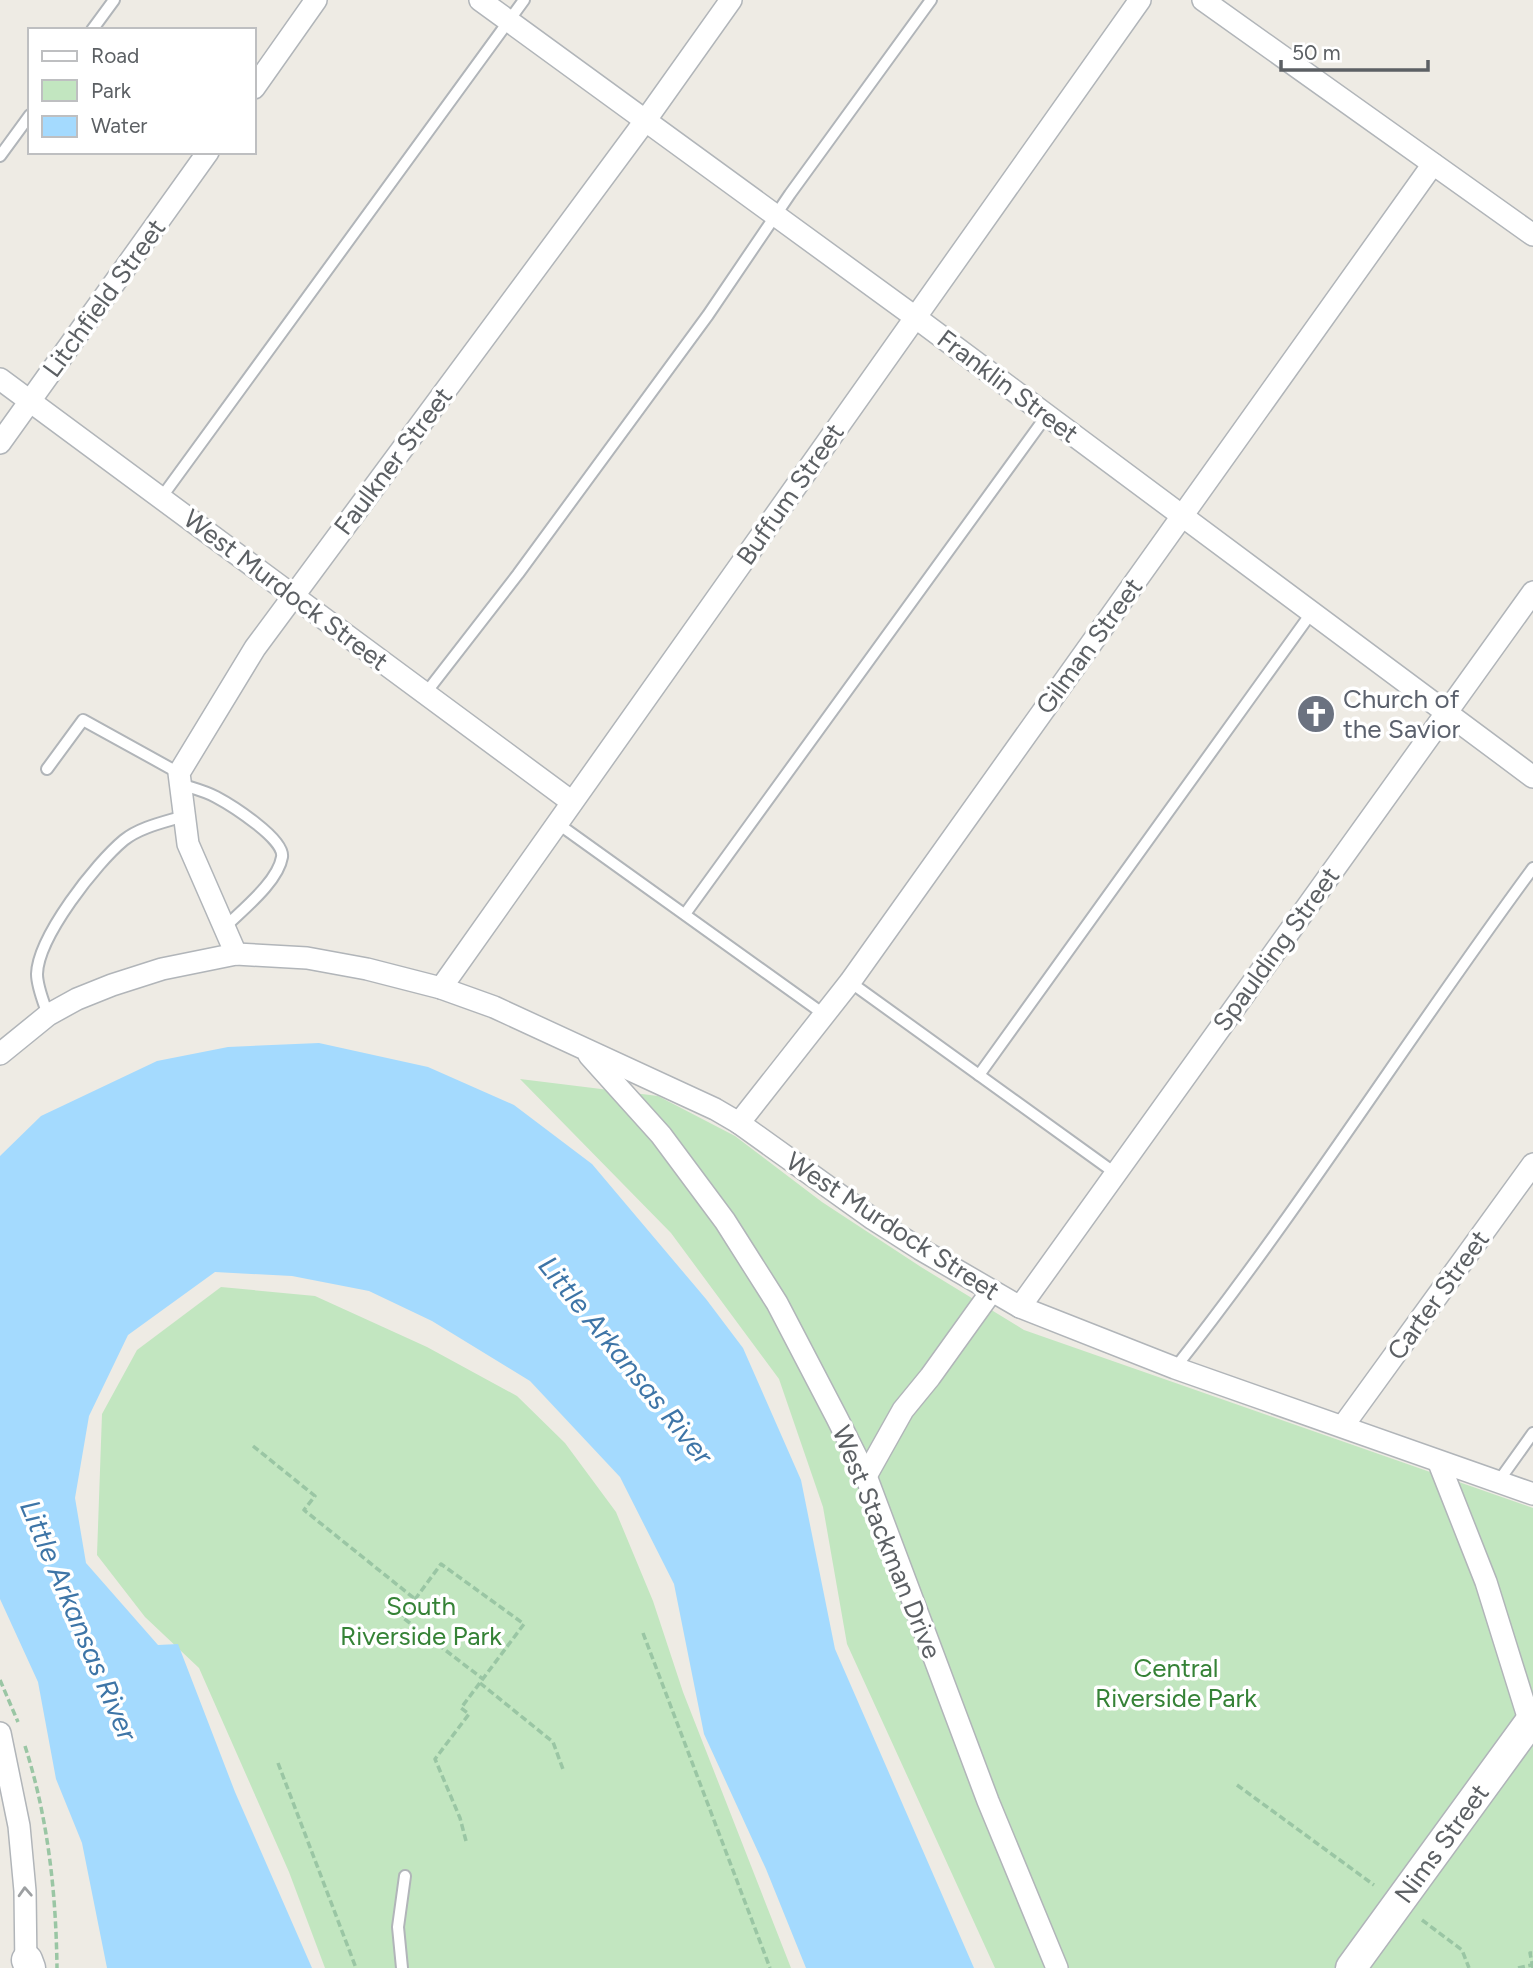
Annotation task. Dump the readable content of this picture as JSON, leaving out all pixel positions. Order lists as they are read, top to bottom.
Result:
{
  "streets": {
    "street": [
      "Litchfield Street",
      "Franklin Street",
      "Faulkner Street",
      "Buffum Street",
      "West Murdock Street",
      "Gilman Street",
      "Spaulding Street",
      "Carter Street",
      "West Stackman Drive",
      "Nims Street"
    ]
  },
  "crossings": [
    ["Litchfield Street", "West Murdock Street"],
    ["Franklin Street", "Faulkner Street"],
    ["Franklin Street", "Buffum Street"],
    ["Franklin Street", "Gilman Street"],
    ["Franklin Street", "Spaulding Street"],
    ["Faulkner Street", "West Murdock Street"],
    ["Buffum Street", "West Murdock Street"],
    ["West Murdock Street", "Gilman Street"],
    ["West Murdock Street", "Spaulding Street"],
    ["West Murdock Street", "Carter Street"],
    ["West Murdock Street", "West Stackman Drive"]
  ],
  "water": ["Little Arkansas River"],
  "parks": ["South Riverside Park", "Central Riverside Park"],
  "places": {
    "church": ["Church of the Savior"]
  },
  "legend": ["Road", "Park", "Water"],
  "scale_bar": "50 m"
}
